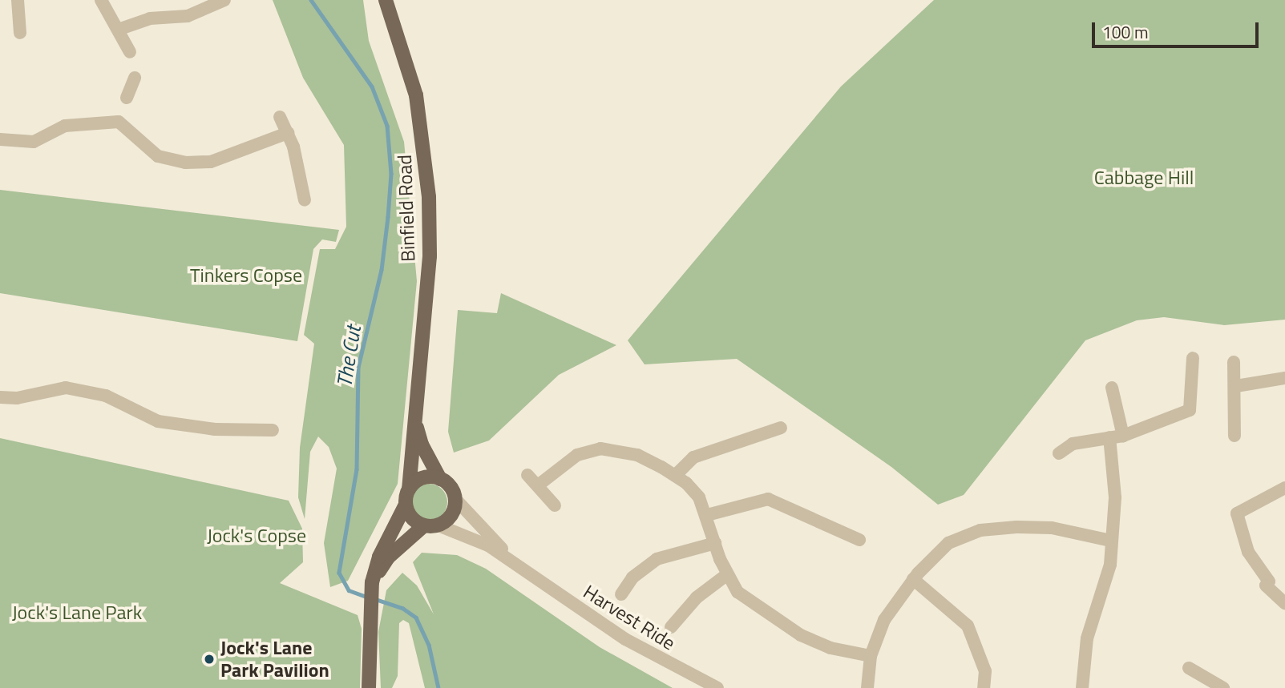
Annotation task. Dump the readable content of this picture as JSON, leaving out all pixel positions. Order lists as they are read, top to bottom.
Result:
{
  "streets": {
    "main road": ["Binfield Road"],
    "street": ["Harvest Ride"]
  },
  "crossings": [
    ["Binfield Road", "Harvest Ride"]
  ],
  "water": ["The Cut"],
  "parks": [
    "Cabbage Hill",
    "Tinkers Copse",
    "Jock's Copse",
    "Jock's Lane Park"
  ],
  "places": ["Jock's Lane Park Pavilion"],
  "scale_bar": "100 m"
}
